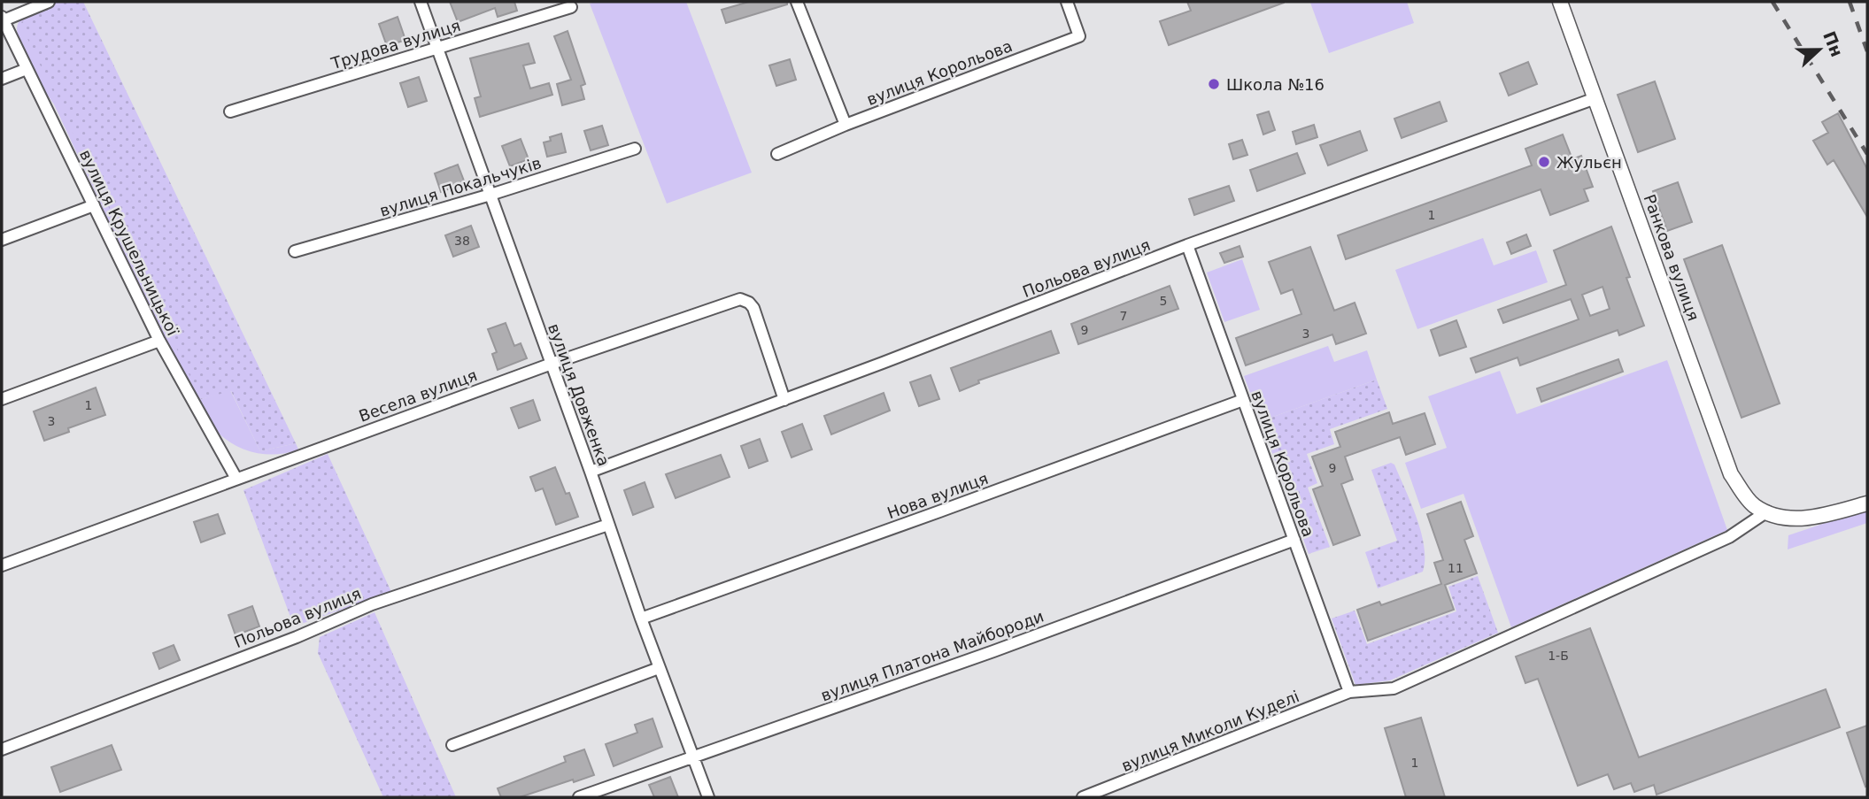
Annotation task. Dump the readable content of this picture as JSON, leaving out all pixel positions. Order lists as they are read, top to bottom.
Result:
{
  "streets": {
    "street": [
      "Трудова вулиця",
      "вулиця Корольова",
      "вулиця Покальчуків",
      "вулиця Крушельницької",
      "Ранкова вулиця",
      "Польова вулиця",
      "вулиця Довженка",
      "Весела вулиця",
      "Нова вулиця",
      "вулиця Платона Майбороди",
      "вулиця Миколи Куделі"
    ]
  },
  "crossings": [
    ["Трудова вулиця", "вулиця Довженка"],
    ["вулиця Корольова", "Польова вулиця"],
    ["вулиця Корольова", "Нова вулиця"],
    ["вулиця Корольова", "вулиця Платона Майбороди"],
    ["вулиця Корольова", "вулиця Миколи Куделі"],
    ["вулиця Покальчуків", "вулиця Довженка"],
    ["вулиця Крушельницької", "Весела вулиця"],
    ["Ранкова вулиця", "Польова вулиця"],
    ["Польова вулиця", "вулиця Довженка"],
    ["Польова вулиця", "Весела вулиця"],
    ["вулиця Довженка", "Весела вулиця"],
    ["вулиця Довженка", "Нова вулиця"],
    ["вулиця Довженка", "вулиця Платона Майбороди"]
  ],
  "places": ["Школа №16", "Жульєн"],
  "house_numbers": [
    "1",
    "38",
    "5",
    "7",
    "9",
    "3",
    "1",
    "3",
    "9",
    "11",
    "1-Б",
    "1"
  ],
  "north": "right"
}
